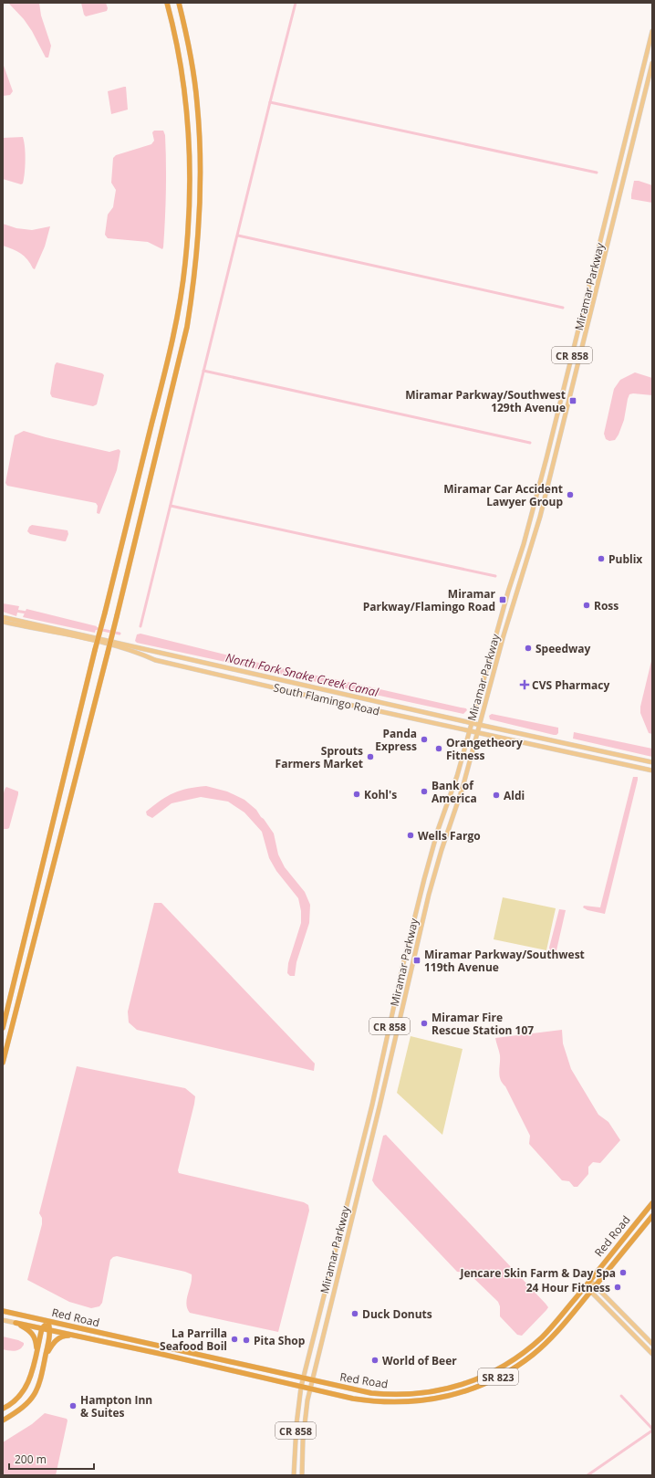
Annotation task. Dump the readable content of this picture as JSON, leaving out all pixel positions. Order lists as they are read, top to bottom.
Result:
{
  "streets": {
    "highway": ["Red Road", "SR 823"],
    "main road": ["Miramar Parkway", "CR 858", "South Flamingo Road"]
  },
  "crossings": [
    ["Miramar Parkway", "South Flamingo Road"],
    ["Miramar Parkway", "Red Road"]
  ],
  "water": ["North Fork Snake Creek Canal"],
  "places": {
    "transit": ["Miramar Parkway/Southwest 129th Avenue", "Miramar Parkway/Flamingo Road", "Miramar Parkway/Southwest 119th Avenue"],
    "other": [
      "Miramar Car Accident Lawyer Group",
      "Publix",
      "Ross",
      "Speedway",
      "Panda Express",
      "Orangetheory Fitness",
      "Sprouts Farmers Market",
      "Bank of America",
      "Kohl's",
      "Aldi",
      "Wells Fargo",
      "Miramar Fire Rescue Station 107",
      "Jencare Skin Farm & Day Spa",
      "24 Hour Fitness",
      "Duck Donuts",
      "La Parrilla Seafood Boil",
      "Pita Shop",
      "World of Beer",
      "Hampton Inn & Suites"
    ],
    "health": ["CVS Pharmacy"]
  },
  "scale_bar": "200 m"
}
